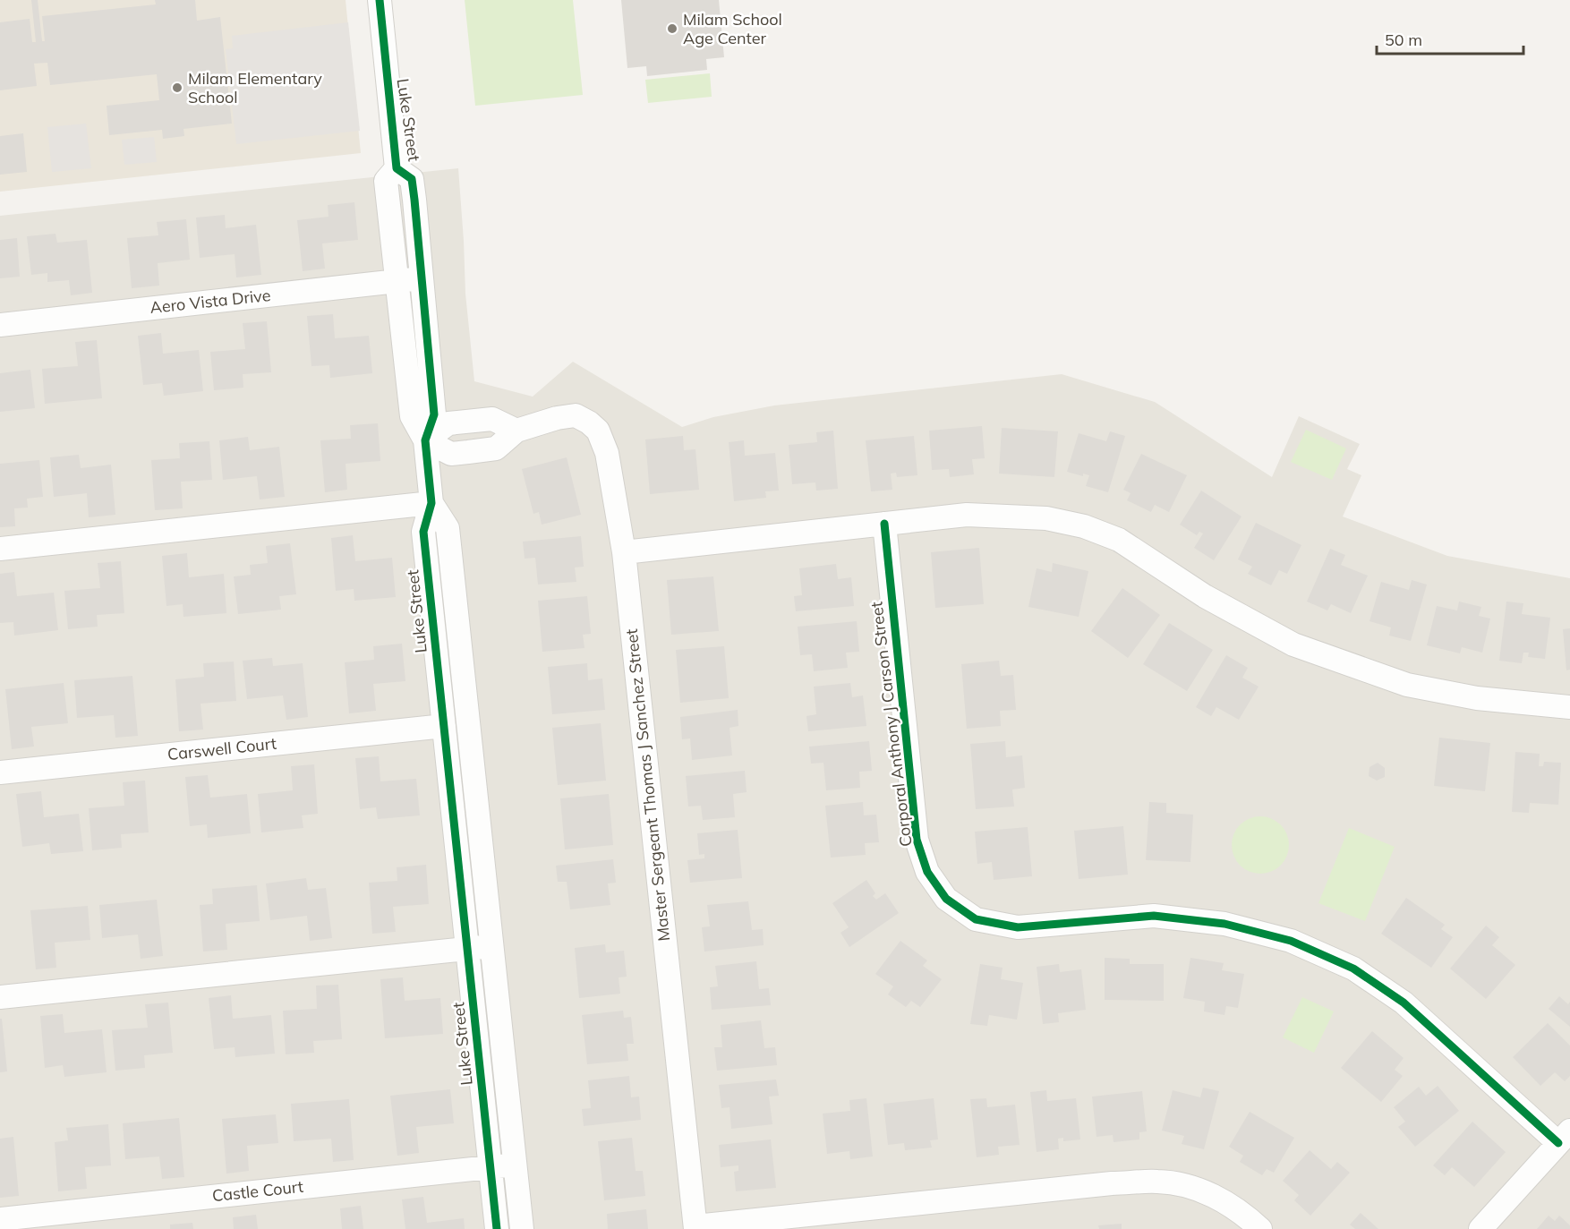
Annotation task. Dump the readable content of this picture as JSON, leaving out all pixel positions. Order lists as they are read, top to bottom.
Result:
{
  "streets": {
    "street": [
      "Luke Street",
      "Aero Vista Drive",
      "Corporal Anthony J Carson Street",
      "Carswell Court",
      "Master Sergeant Thomas J Sanchez Street",
      "Castle Court"
    ]
  },
  "crossings": [
    ["Luke Street", "Aero Vista Drive"],
    ["Luke Street", "Carswell Court"],
    ["Luke Street", "Master Sergeant Thomas J Sanchez Street"],
    ["Luke Street", "Castle Court"]
  ],
  "places": ["Milam School Age Center", "Milam Elementary School"],
  "scale_bar": "50 m"
}
